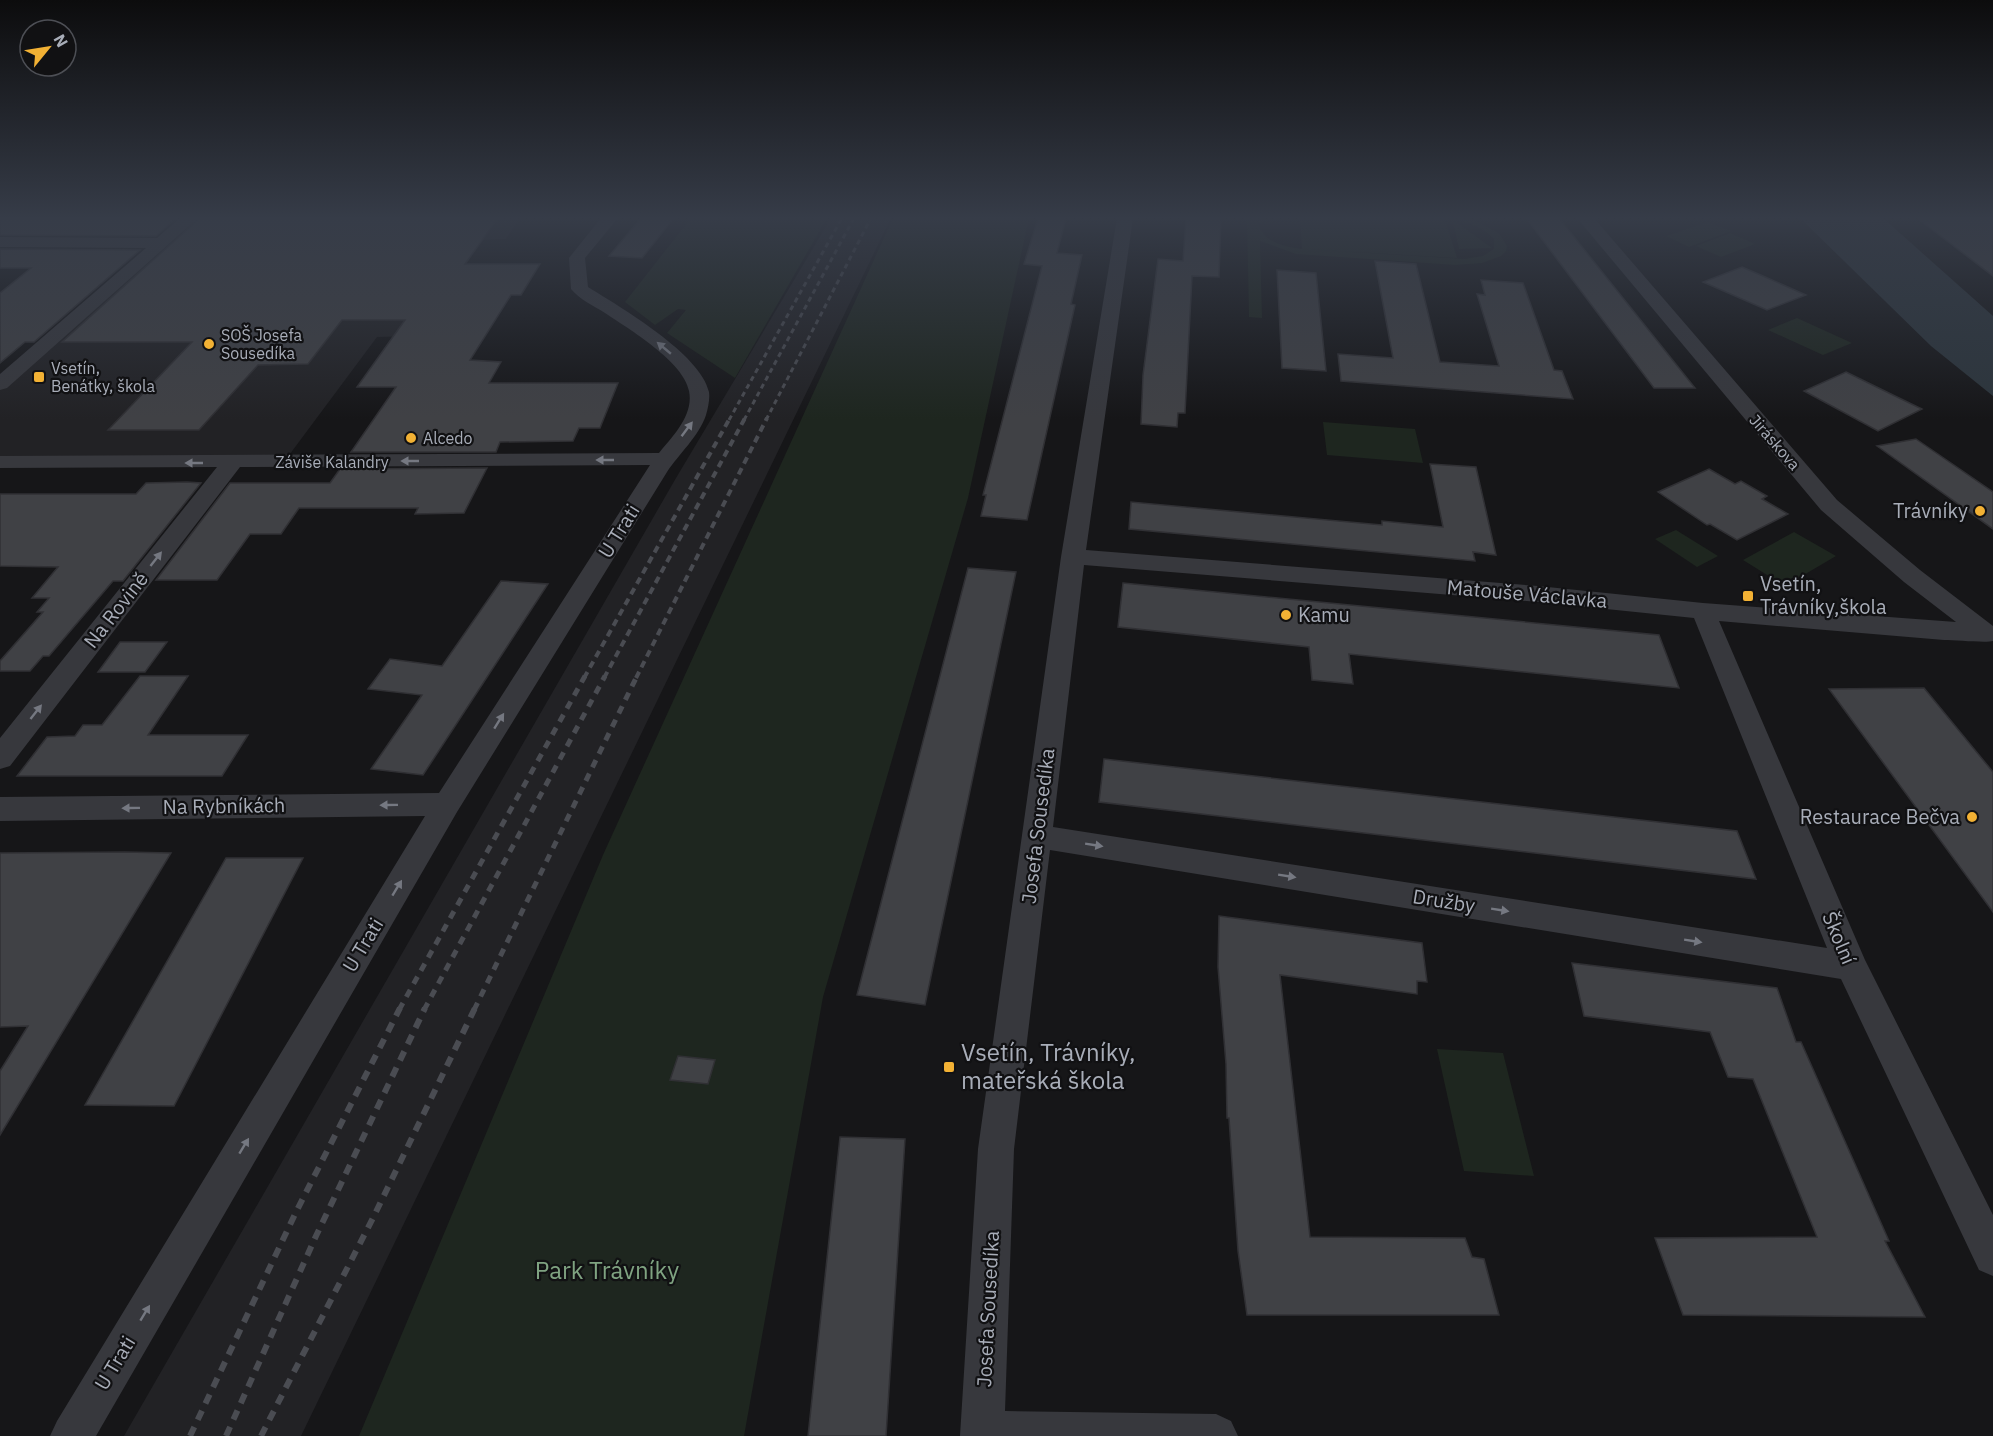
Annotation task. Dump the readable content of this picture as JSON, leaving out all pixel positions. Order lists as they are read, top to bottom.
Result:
{
  "streets": {
    "street": [
      "Jiráskova",
      "Záviše Kalandry",
      "U Trati",
      "Matouše Václavka",
      "Na Rovině",
      "Na Rybníkách",
      "Josefa Sousedíka",
      "Družby",
      "Školní"
    ]
  },
  "crossings": [
    ["Jiráskova", "Matouše Václavka"],
    ["Záviše Kalandry", "U Trati"],
    ["Záviše Kalandry", "Na Rovině"],
    ["U Trati", "Na Rybníkách"],
    ["Matouše Václavka", "Josefa Sousedíka"],
    ["Matouše Václavka", "Školní"],
    ["Josefa Sousedíka", "Družby"],
    ["Družby", "Školní"]
  ],
  "one_way": [
    "Záviše Kalandry",
    "U Trati",
    "Na Rovině",
    "Na Rybníkách",
    "Družby"
  ],
  "parks": ["Park Trávníky"],
  "places": {
    "other": [
      "SOŠ Josefa Sousedíka",
      "Alcedo",
      "Trávníky",
      "Kamu",
      "Restaurace Bečva"
    ],
    "transit": ["Vsetín, Benátky, škola", "Vsetín, Trávníky,škola", "Vsetín, Trávníky, mateřská škola"]
  },
  "north": "top right"
}
